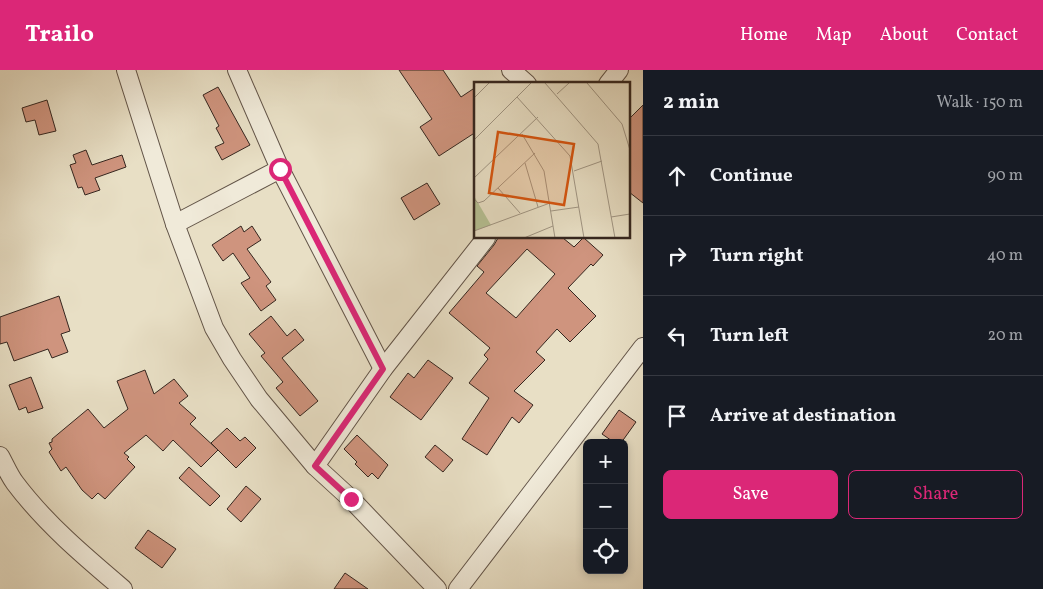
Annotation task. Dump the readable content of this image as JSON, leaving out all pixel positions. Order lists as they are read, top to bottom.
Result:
{
  "page": {
    "header": "Trailo",
    "nav": [
      "Home",
      "Map",
      "About",
      "Contact"
    ],
    "heading": ["2 min", "Walk · 150 m"],
    "list": [
      ["Continue", "90 m"],
      ["Turn right", "40 m"],
      ["Turn left", "20 m"],
      "Arrive at destination"
    ],
    "map_buttons": ["+", "−"],
    "buttons": ["Save", "Share"]
  }
}
